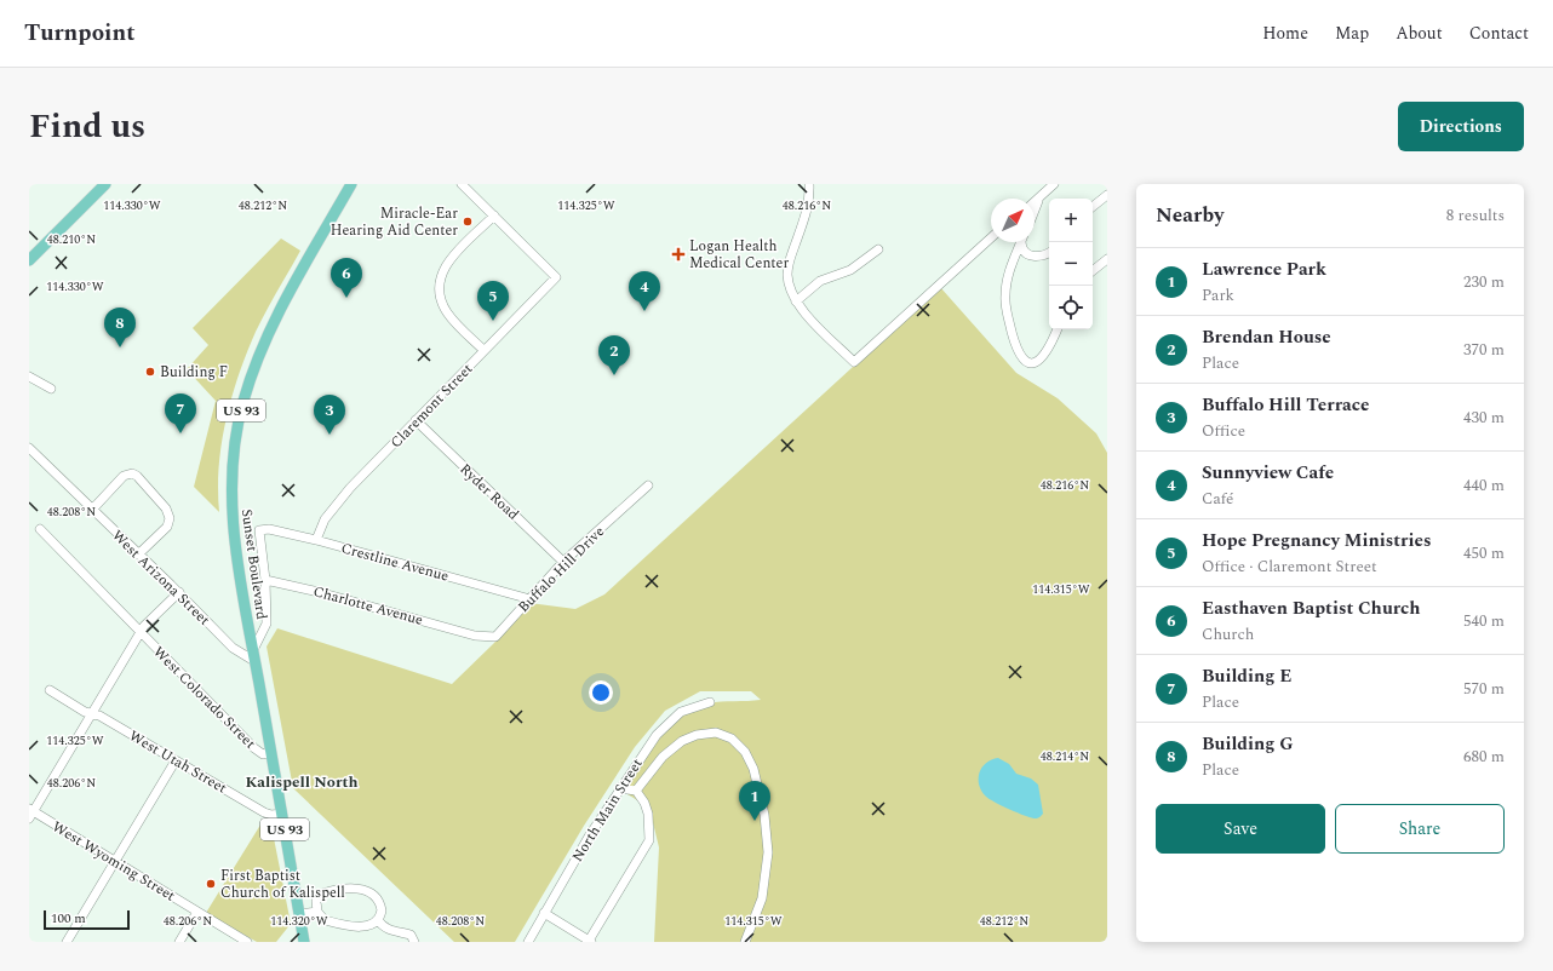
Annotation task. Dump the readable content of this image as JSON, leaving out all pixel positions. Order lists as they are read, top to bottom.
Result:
{
  "streets": {
    "main road": ["US 93", "Sunset Boulevard"],
    "street": [
      "Claremont Street",
      "Ryder Road",
      "Crestline Avenue",
      "Buffalo Hill Drive",
      "West Arizona Street",
      "Charlotte Avenue",
      "West Colorado Street",
      "West Utah Street",
      "North Main Street",
      "West Wyoming Street"
    ]
  },
  "crossings": [
    ["Claremont Street", "Ryder Road"],
    ["Claremont Street", "Crestline Avenue"],
    ["Ryder Road", "Buffalo Hill Drive"],
    ["Crestline Avenue", "Buffalo Hill Drive"],
    ["Crestline Avenue", "Charlotte Avenue"],
    ["Sunset Boulevard", "West Arizona Street"],
    ["Sunset Boulevard", "West Colorado Street"],
    ["Sunset Boulevard", "West Utah Street"],
    ["Buffalo Hill Drive", "Charlotte Avenue"]
  ],
  "districts": ["Kalispell North"],
  "places": {
    "other": ["Miracle-Ear Hearing Aid Center", "Building F", "First Baptist Church of Kalispell"],
    "health": ["Logan Health Medical Center"]
  },
  "scale_bar": "100 m",
  "north": "top right",
  "page": {
    "header": "Turnpoint",
    "nav": [
      "Home",
      "Map",
      "About",
      "Contact"
    ],
    "title": "Find us",
    "buttons": [
      "Directions",
      ["Save", "Share"]
    ],
    "heading": ["Nearby", "8 results"],
    "map_buttons": ["+", "−"],
    "list": [
      {
        "mark": "1",
        "name": "Lawrence Park",
        "note": "Park",
        "value": "230 m"
      },
      {
        "mark": "2",
        "name": "Brendan House",
        "note": "Place",
        "value": "370 m"
      },
      {
        "mark": "3",
        "name": "Buffalo Hill Terrace",
        "note": "Office",
        "value": "430 m"
      },
      {
        "mark": "4",
        "name": "Sunnyview Cafe",
        "note": "Café",
        "value": "440 m"
      },
      {
        "mark": "5",
        "name": "Hope Pregnancy Ministries",
        "note": "Office · Claremont Street",
        "value": "450 m"
      },
      {
        "mark": "6",
        "name": "Easthaven Baptist Church",
        "note": "Church",
        "value": "540 m"
      },
      {
        "mark": "7",
        "name": "Building E",
        "note": "Place",
        "value": "570 m"
      },
      {
        "mark": "8",
        "name": "Building G",
        "note": "Place",
        "value": "680 m"
      }
    ],
    "pins": [
      "6",
      "4",
      "5",
      "8",
      "2",
      "7",
      "3",
      "1"
    ],
    "scale": "100 m"
  },
  "coordinates": [
    "114.330°W",
    "48.212°N",
    "114.325°W",
    "48.216°N",
    "48.210°N",
    "48.208°N",
    "114.315°W",
    "48.214°N",
    "48.206°N",
    "114.320°W"
  ]
}
